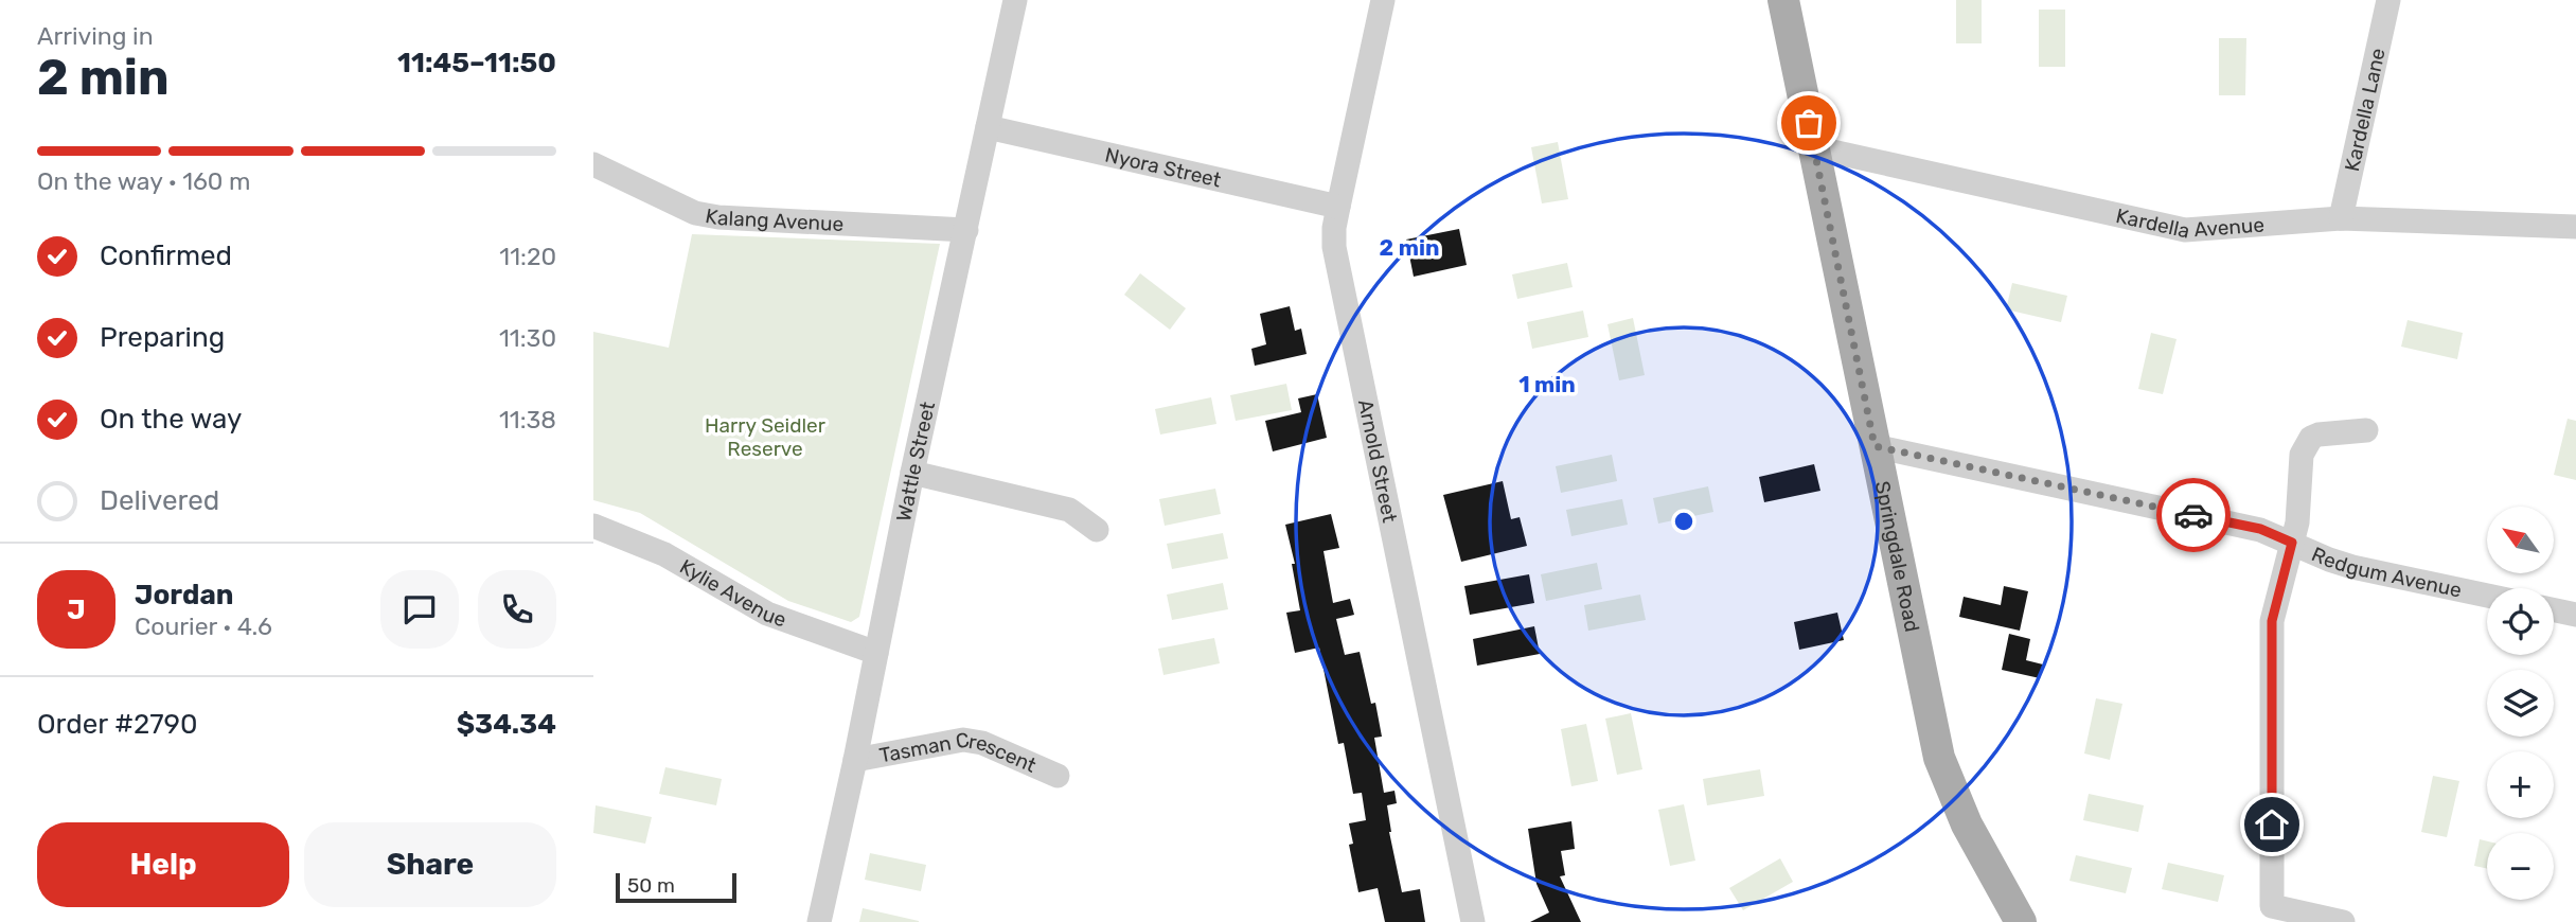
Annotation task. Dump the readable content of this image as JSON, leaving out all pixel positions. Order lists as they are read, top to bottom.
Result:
{
  "streets": {
    "main road": ["Springdale Road"],
    "street": [
      "Kardella Lane",
      "Nyora Street",
      "Kardella Avenue",
      "Kalang Avenue",
      "Wattle Street",
      "Arnold Street",
      "Redgum Avenue",
      "Kylie Avenue",
      "Tasman Crescent"
    ]
  },
  "crossings": [
    ["Kardella Lane", "Kardella Avenue"],
    ["Nyora Street", "Wattle Street"],
    ["Nyora Street", "Arnold Street"],
    ["Kardella Avenue", "Springdale Road"],
    ["Kalang Avenue", "Wattle Street"],
    ["Wattle Street", "Kylie Avenue"],
    ["Wattle Street", "Tasman Crescent"],
    ["Springdale Road", "Redgum Avenue"]
  ],
  "parks": ["Harry Seidler Reserve"],
  "scale_bar": "50 m",
  "north": "top left",
  "page": {
    "heading": ["2 min", "Arriving in", "11:45–11:50"],
    "panel": [
      "Jordan",
      "Courier · 4.6",
      "Order #2790",
      "$34.34"
    ],
    "bar": "On the way · 160 m",
    "list": [
      ["Confirmed", "11:20"],
      ["Preparing", "11:30"],
      ["On the way", "11:38"],
      "Delivered"
    ],
    "map_buttons": ["+", "−"],
    "round": "J",
    "buttons": ["Help", "Share"],
    "scale": "50 m"
  },
  "rings": ["2 min", "1 min"]
}
